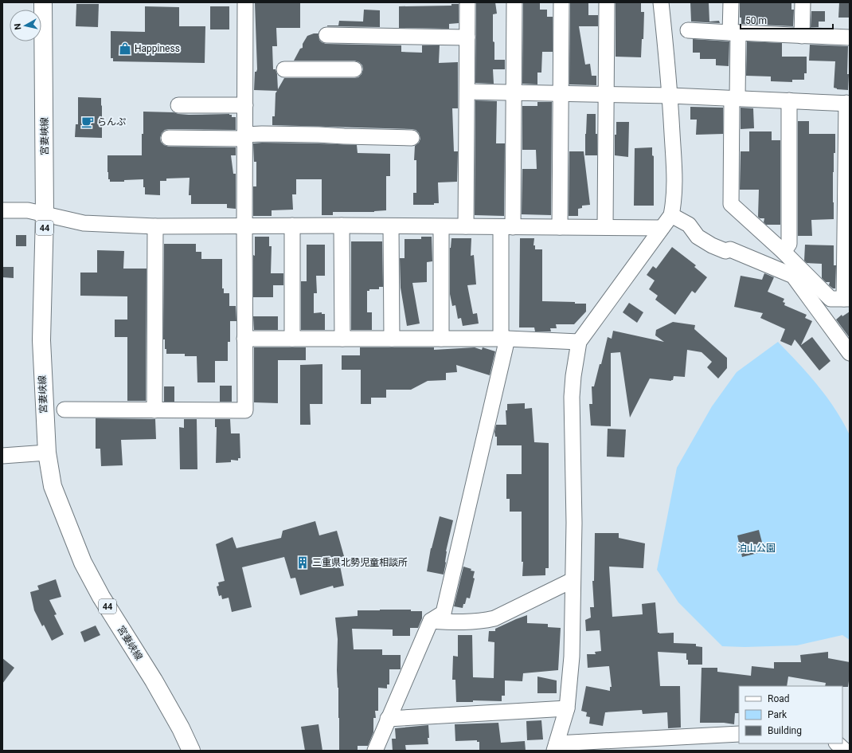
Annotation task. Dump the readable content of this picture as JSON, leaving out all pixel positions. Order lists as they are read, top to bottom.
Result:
{
  "streets": {
    "main road": ["宮妻峡線", "44"]
  },
  "parks": ["泊山公園"],
  "places": {
    "shop": ["Happiness"],
    "cafe": ["らんぷ"],
    "building": ["三重県北勢児童相談所"]
  },
  "legend": ["Road", "Park", "Building"],
  "scale_bar": "50 m",
  "north": "left"
}
